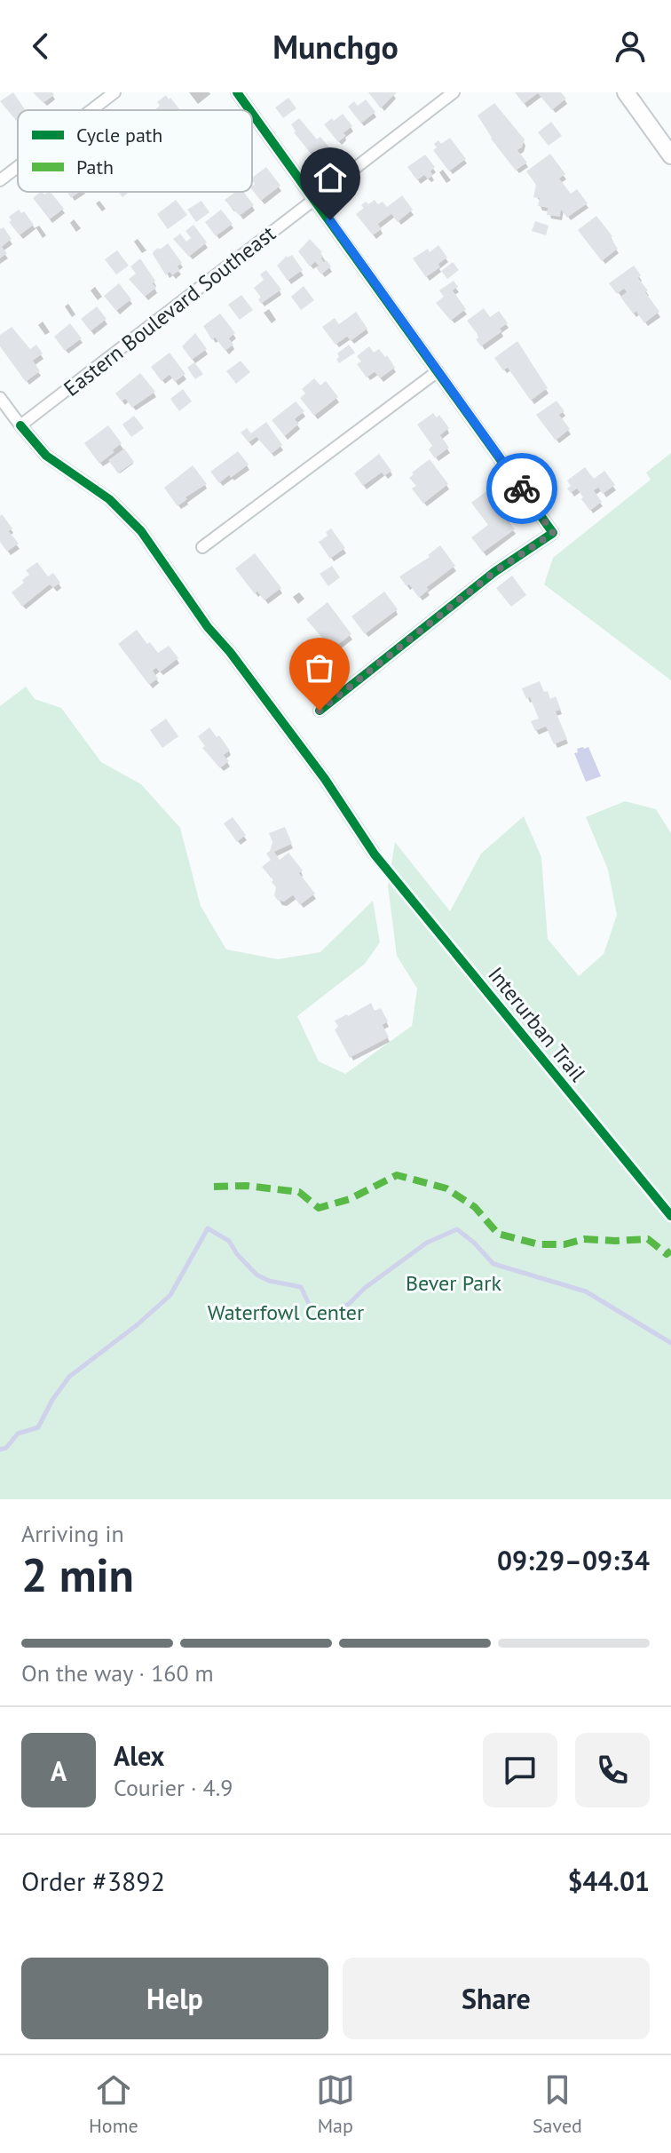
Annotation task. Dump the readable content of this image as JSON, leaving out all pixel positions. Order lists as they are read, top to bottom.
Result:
{
  "streets": {
    "street": ["Eastern Boulevard Southeast"],
    "cycle path": ["Interurban Trail"]
  },
  "parks": ["Bever Park", "Waterfowl Center"],
  "legend": ["Cycle path", "Path"],
  "page": {
    "header": "Munchgo",
    "heading": ["2 min", "Arriving in", "09:29–09:34"],
    "panel": [
      "Alex",
      "Courier · 4.9",
      "Order #3892",
      "$44.01"
    ],
    "bar": "On the way · 160 m",
    "round": "A",
    "buttons": ["Help", "Share"],
    "tabs": ["Home", "Map", "Saved"]
  }
}
